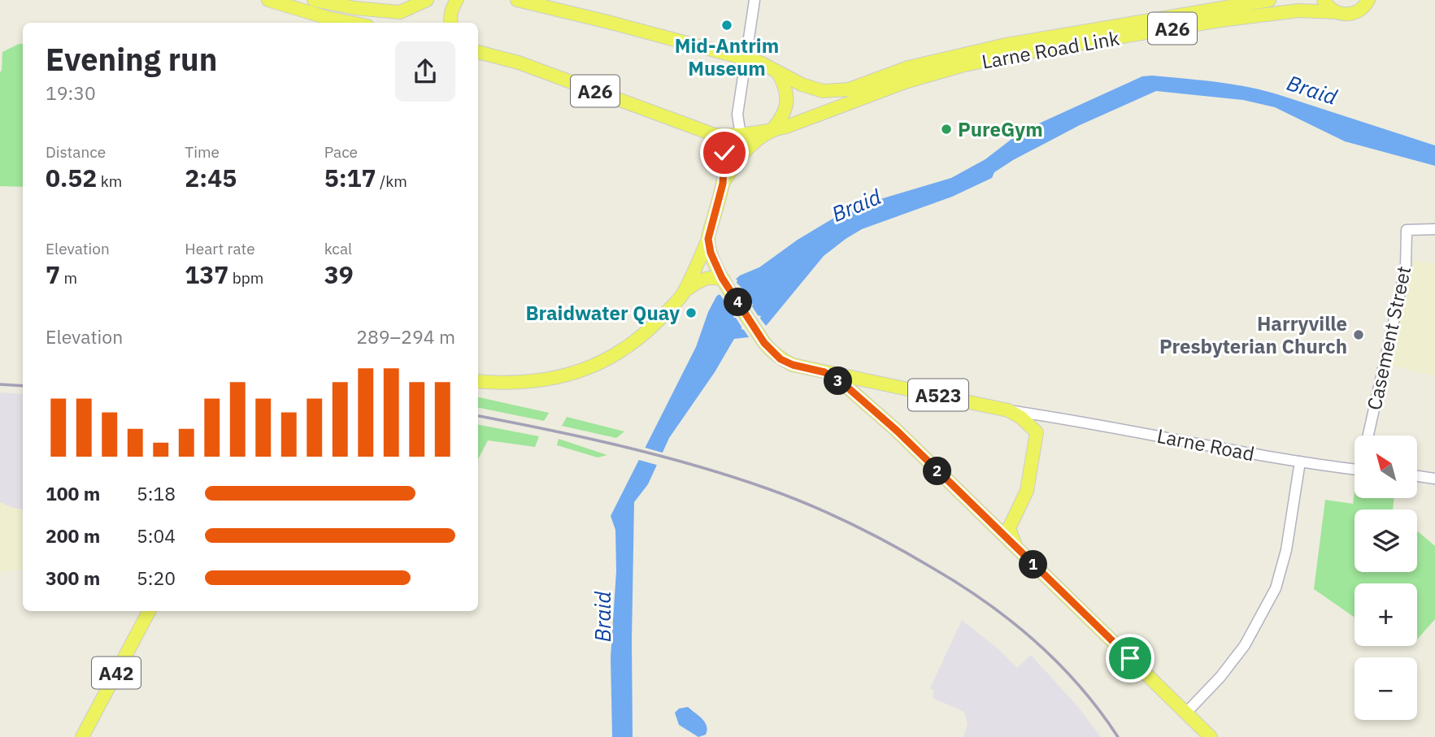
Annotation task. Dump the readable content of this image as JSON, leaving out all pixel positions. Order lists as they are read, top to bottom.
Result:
{
  "streets": {
    "main road": [
      "A26",
      "Larne Road Link",
      "A523",
      "A42"
    ],
    "street": ["Casement Street", "Larne Road"]
  },
  "crossings": [
    ["A26", "Larne Road Link"],
    ["A523", "Larne Road"]
  ],
  "water": ["Braid"],
  "places": [
    "Mid-Antrim Museum",
    "PureGym",
    "Braidwater Quay",
    "Harryville Presbyterian Church"
  ],
  "north": "top left",
  "page": {
    "heading": ["Evening run", "19:30"],
    "stats": [
      ["Distance", "0.52 km"],
      ["Time", "2:45"],
      ["Pace", "5:17 /km"],
      ["Elevation", "7 m"],
      ["Heart rate", "137 bpm"],
      ["kcal", "39"]
    ],
    "pins": [
      "4",
      "3",
      "2",
      "1"
    ],
    "chart": ["Elevation", "289–294 m"],
    "map_buttons": ["+", "−"],
    "list": [
      {
        "name": "100 m",
        "note": "5:18"
      },
      {
        "name": "200 m",
        "note": "5:04"
      },
      {
        "name": "300 m",
        "note": "5:20"
      }
    ]
  }
}
